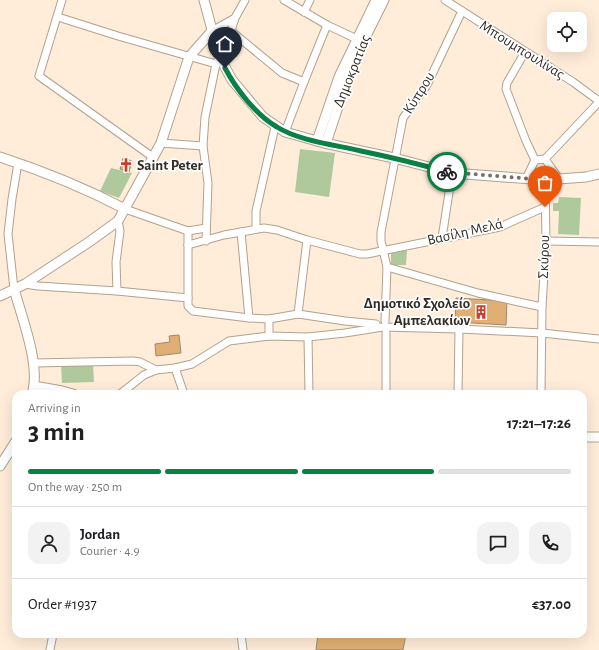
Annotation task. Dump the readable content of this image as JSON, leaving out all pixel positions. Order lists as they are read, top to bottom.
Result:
{
  "streets": {
    "street": [
      "Μπουμπουλίνας",
      "Δημοκρατίας",
      "Κύπρου",
      "Βασίλη Μελά",
      "Σκύρου"
    ]
  },
  "crossings": [
    ["Μπουμπουλίνας", "Κύπρου"],
    ["Κύπρου", "Βασίλη Μελά"],
    ["Βασίλη Μελά", "Σκύρου"]
  ],
  "places": {
    "church": ["Saint Peter"],
    "building": ["Δημοτικό Σχολείο Αμπελακίων"]
  },
  "page": {
    "heading": ["3 min", "Arriving in", "17:21–17:26"],
    "panel": [
      "Jordan",
      "Courier · 4.9",
      "Order #1937",
      "€37.00"
    ],
    "bar": "On the way · 250 m"
  }
}
